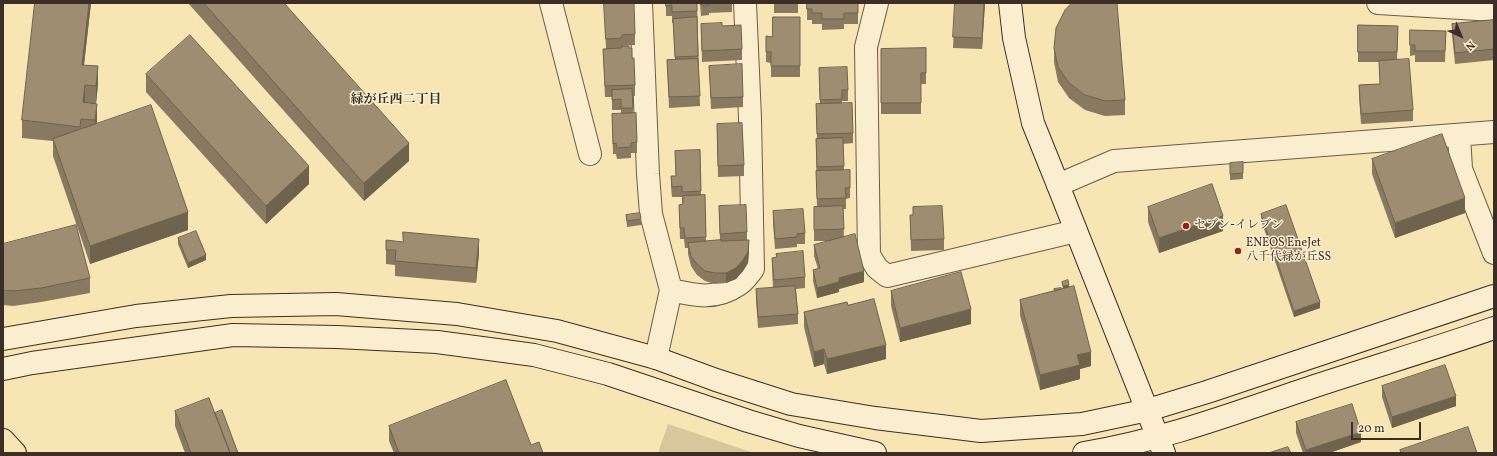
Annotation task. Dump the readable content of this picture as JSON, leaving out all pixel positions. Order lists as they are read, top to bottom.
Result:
{
  "districts": ["緑が丘西二丁目"],
  "places": ["セブン-イレブン", "ENEOS EneJet 八千代緑が丘SS"],
  "scale_bar": "20 m",
  "north": "bottom right"
}
